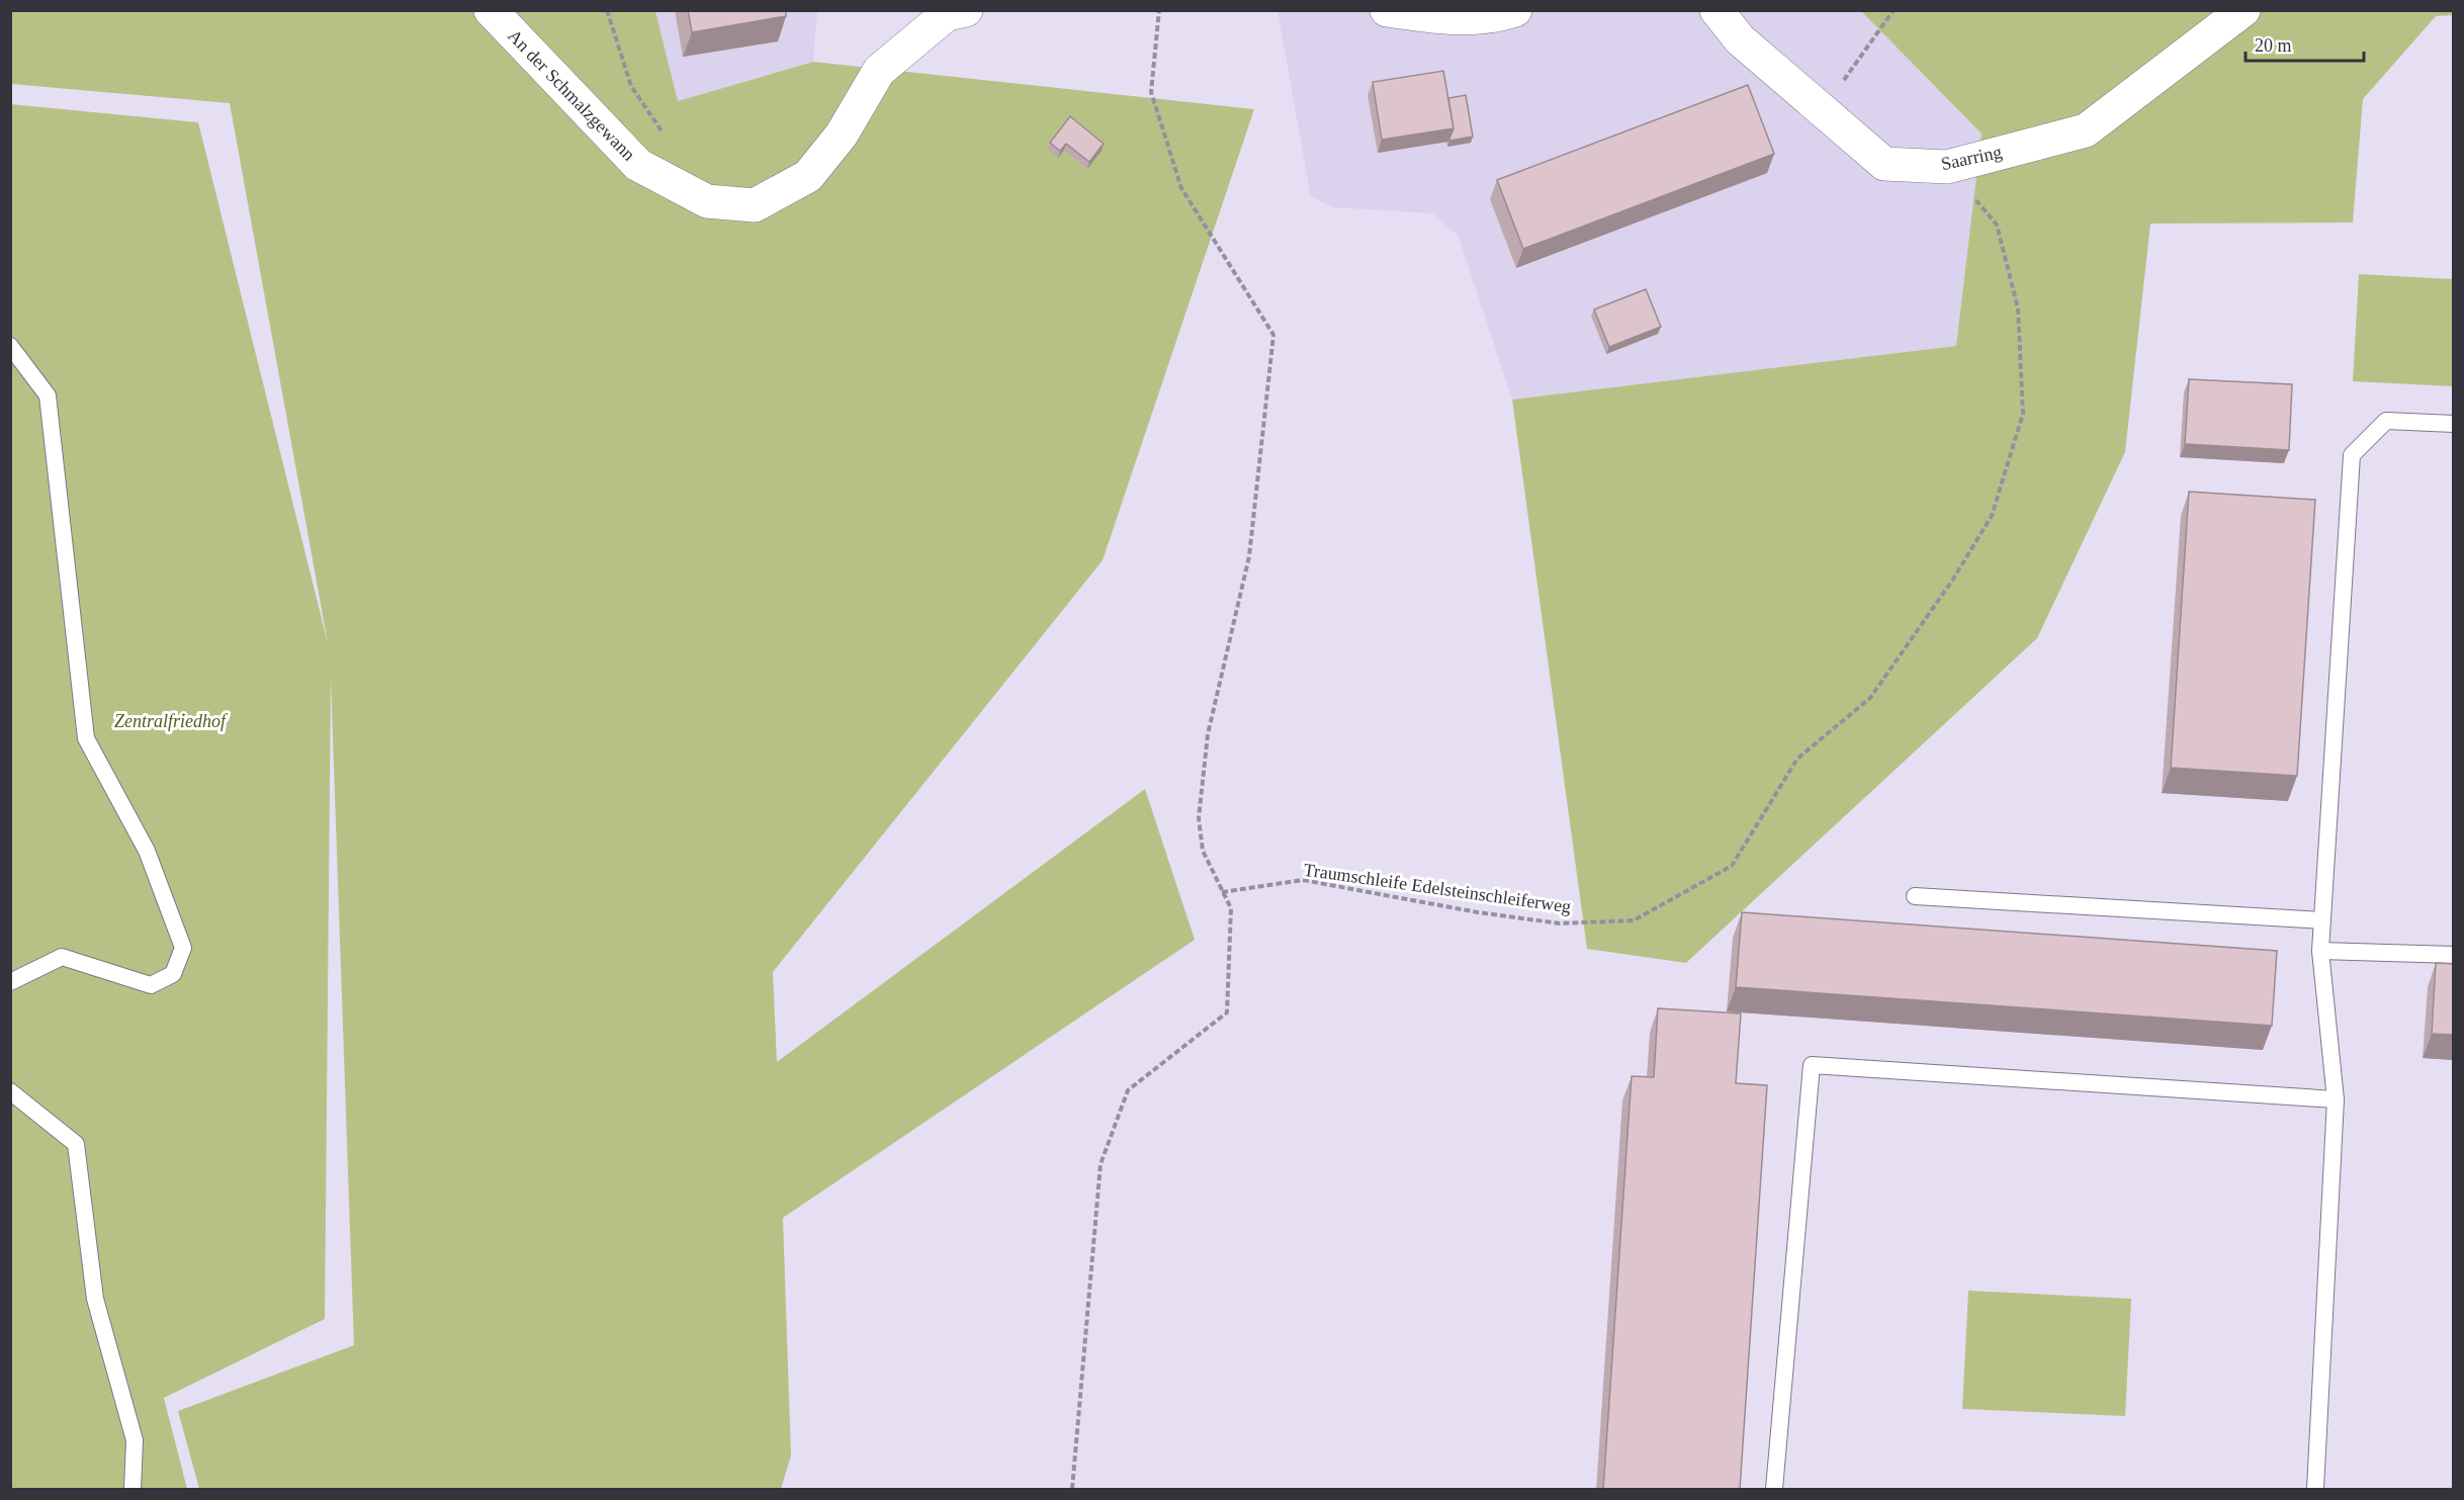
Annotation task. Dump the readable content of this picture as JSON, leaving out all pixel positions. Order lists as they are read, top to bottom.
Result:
{
  "streets": {
    "street": ["An der Schmalzgewann", "Saarring"],
    "path": ["Traumschleife Edelsteinschleiferweg"]
  },
  "crossings": [
    ["Saarring", "Traumschleife Edelsteinschleiferweg"]
  ],
  "parks": ["Zentralfriedhof"],
  "scale_bar": "20 m"
}
